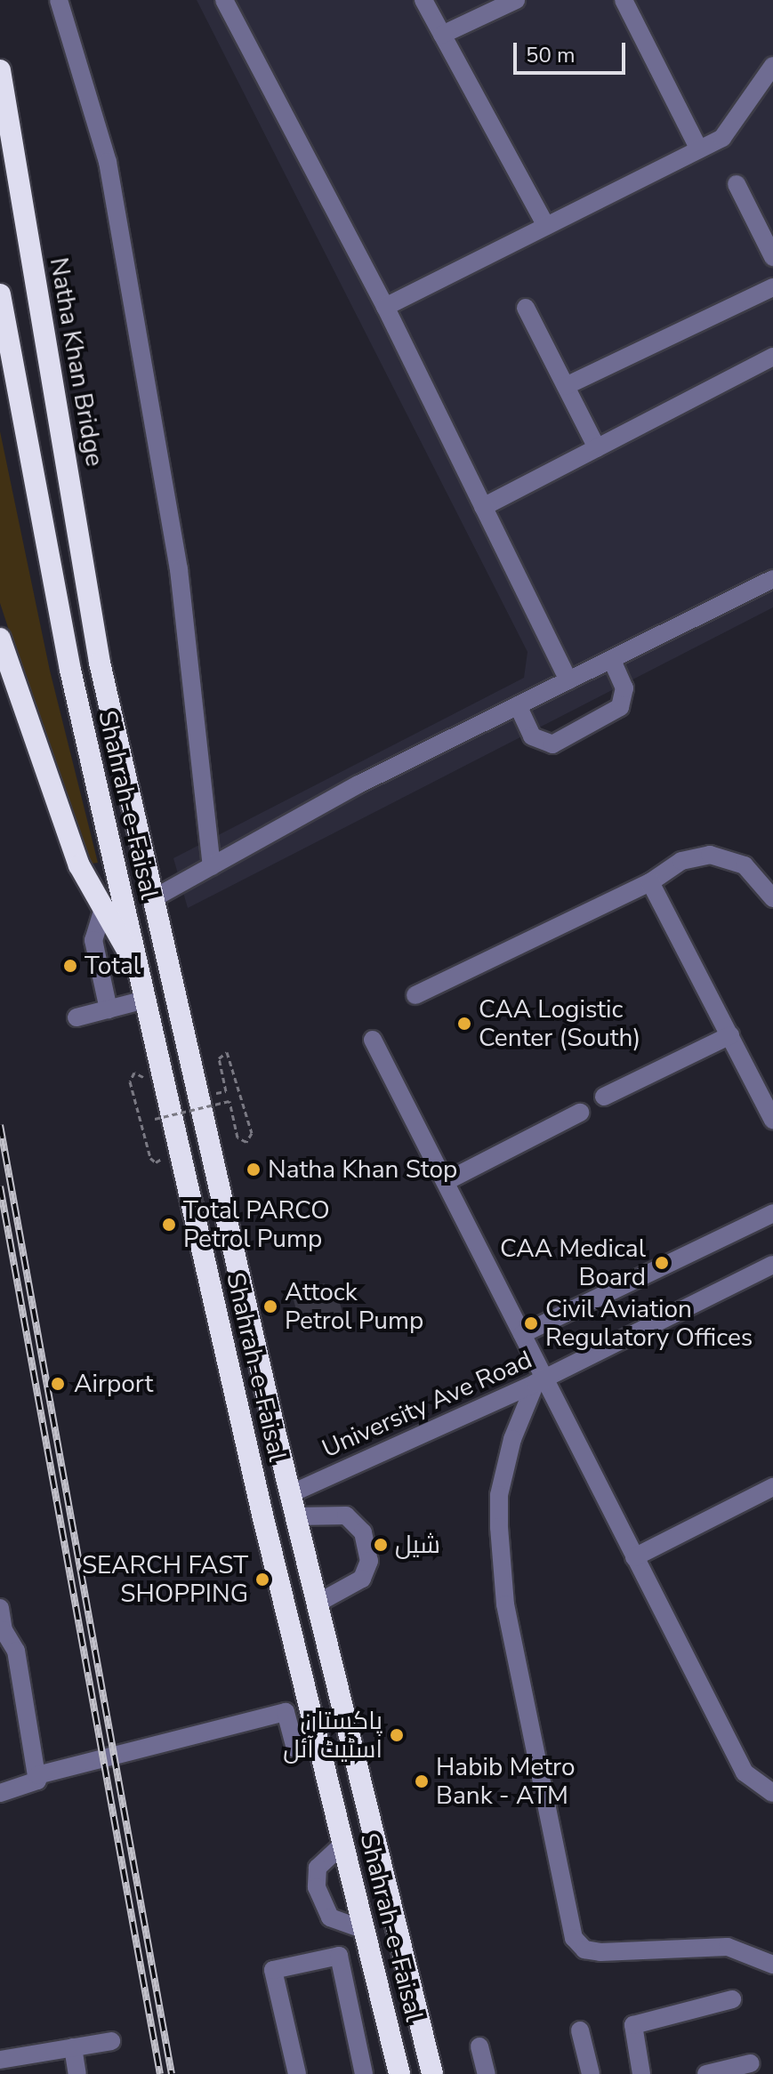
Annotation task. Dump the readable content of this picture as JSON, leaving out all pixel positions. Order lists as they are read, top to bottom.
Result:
{
  "streets": {
    "highway": ["Natha Khan Bridge", "Shahrah-e-Faisal"],
    "street": ["University Ave Road"]
  },
  "crossings": [
    ["Natha Khan Bridge", "Shahrah-e-Faisal"],
    ["Shahrah-e-Faisal", "University Ave Road"]
  ],
  "places": [
    "Total",
    "CAA Logistic Center (South)",
    "Natha Khan Stop",
    "Total PARCO Petrol Pump",
    "CAA Medical Board",
    "Attock Petrol Pump",
    "Civil Aviation Regulatory Offices",
    "Airport",
    "شیل",
    "SEARCH FAST SHOPPING",
    "پاکستان اسٹیٹ آئل",
    "Habib Metro Bank - ATM"
  ],
  "scale_bar": "50 m"
}
